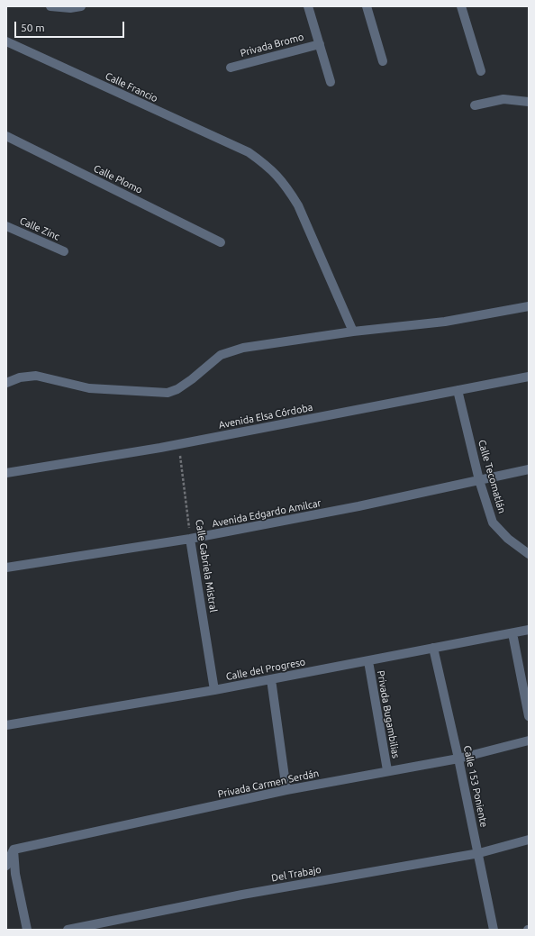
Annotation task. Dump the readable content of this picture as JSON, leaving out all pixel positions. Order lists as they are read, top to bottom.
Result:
{
  "streets": {
    "street": [
      "Privada Bromo",
      "Calle Francio",
      "Calle Plomo",
      "Calle Zinc",
      "Avenida Elsa Córdoba",
      "Calle Tecomatlán",
      "Avenida Edgardo Amilcar",
      "Calle Gabriela Mistral",
      "Calle del Progreso",
      "Privada Bugambilias",
      "Privada Carmen Serdán",
      "Calle 153 Poniente",
      "Del Trabajo"
    ]
  },
  "crossings": [
    ["Avenida Elsa Córdoba", "Calle Tecomatlán"],
    ["Avenida Elsa Córdoba", "Calle Gabriela Mistral"],
    ["Calle Tecomatlán", "Avenida Edgardo Amilcar"],
    ["Avenida Edgardo Amilcar", "Calle Gabriela Mistral"],
    ["Calle Gabriela Mistral", "Calle del Progreso"],
    ["Calle del Progreso", "Privada Bugambilias"],
    ["Calle del Progreso", "Calle 153 Poniente"],
    ["Privada Bugambilias", "Privada Carmen Serdán"],
    ["Privada Carmen Serdán", "Calle 153 Poniente"],
    ["Calle 153 Poniente", "Del Trabajo"]
  ],
  "scale_bar": "50 m"
}
